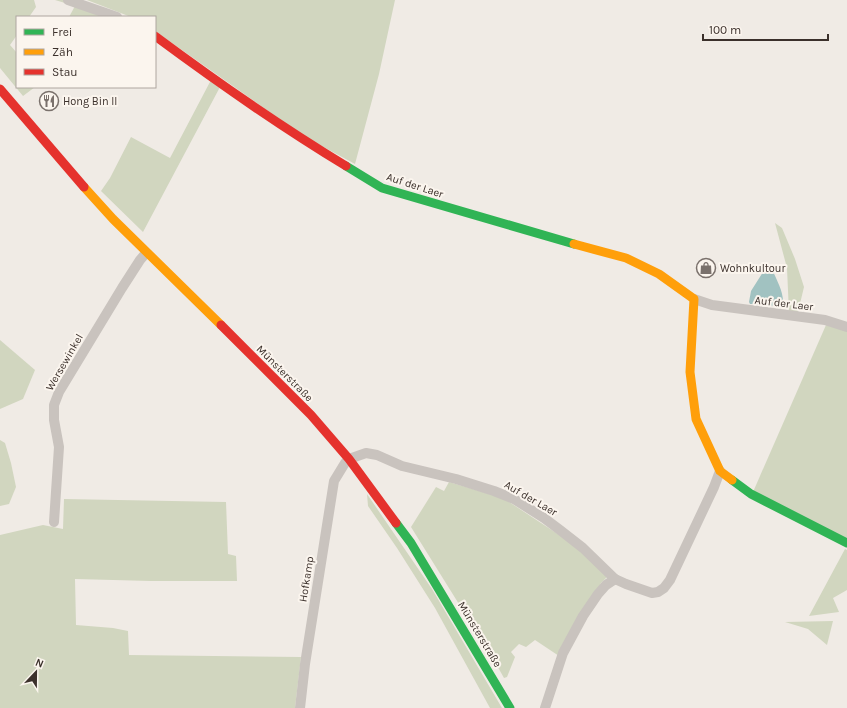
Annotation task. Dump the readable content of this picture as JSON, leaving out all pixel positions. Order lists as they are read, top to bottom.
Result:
{
  "streets": {
    "street": [
      "Auf der Laer",
      "Wersewinkel",
      "Münsterstraße",
      "Hofkamp"
    ]
  },
  "crossings": [
    ["Auf der Laer", "Münsterstraße"],
    ["Auf der Laer", "Hofkamp"],
    ["Wersewinkel", "Münsterstraße"],
    ["Münsterstraße", "Hofkamp"]
  ],
  "places": {
    "restaurant": ["Hong Bin II"],
    "shop": ["Wohnkultour"]
  },
  "legend": ["Frei", "Zäh", "Stau"],
  "scale_bar": "100 m",
  "north": "top"
}
